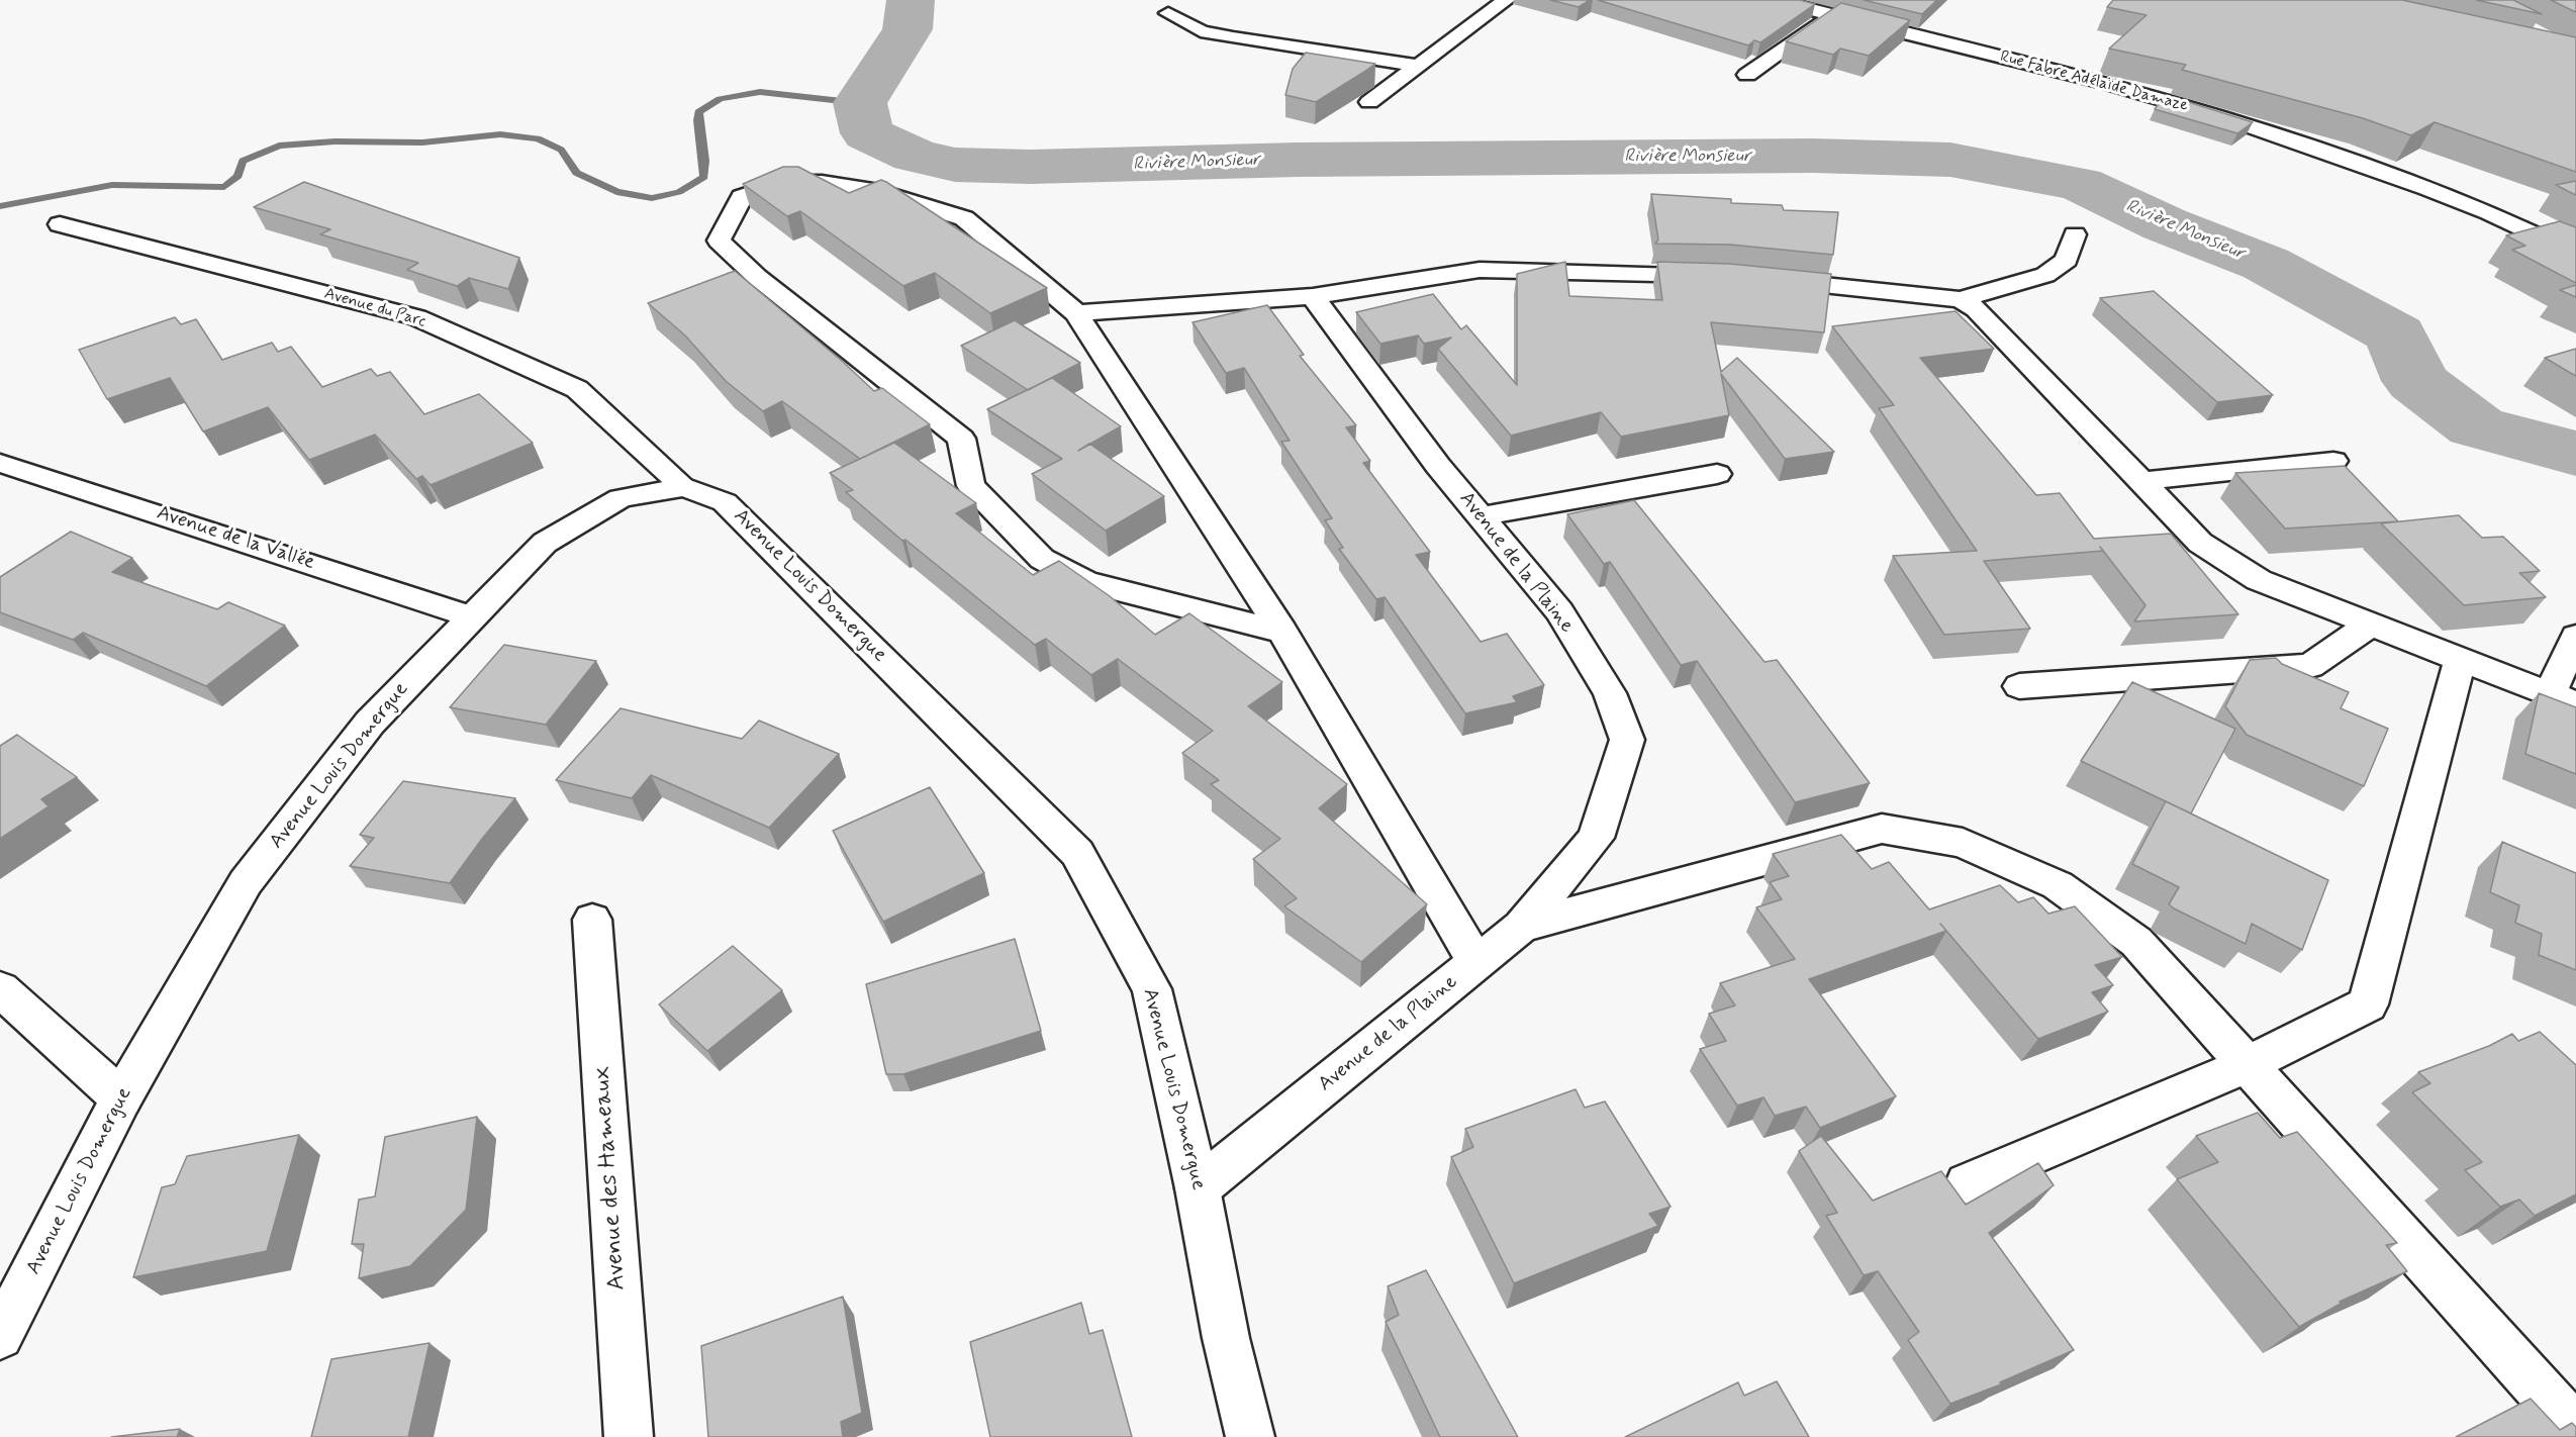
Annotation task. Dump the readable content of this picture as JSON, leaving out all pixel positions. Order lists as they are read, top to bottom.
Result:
{
  "streets": {
    "street": [
      "Rue Fabre Adélaïde Damaze",
      "Avenue du Parc",
      "Avenue de la Vallée",
      "Avenue de la Plaine",
      "Avenue Louis Domergue",
      "Avenue des Hameaux"
    ]
  },
  "crossings": [
    ["Avenue du Parc", "Avenue Louis Domergue"],
    ["Avenue de la Vallée", "Avenue Louis Domergue"],
    ["Avenue de la Plaine", "Avenue Louis Domergue"]
  ],
  "water": ["Rivière Monsieur"]
}
